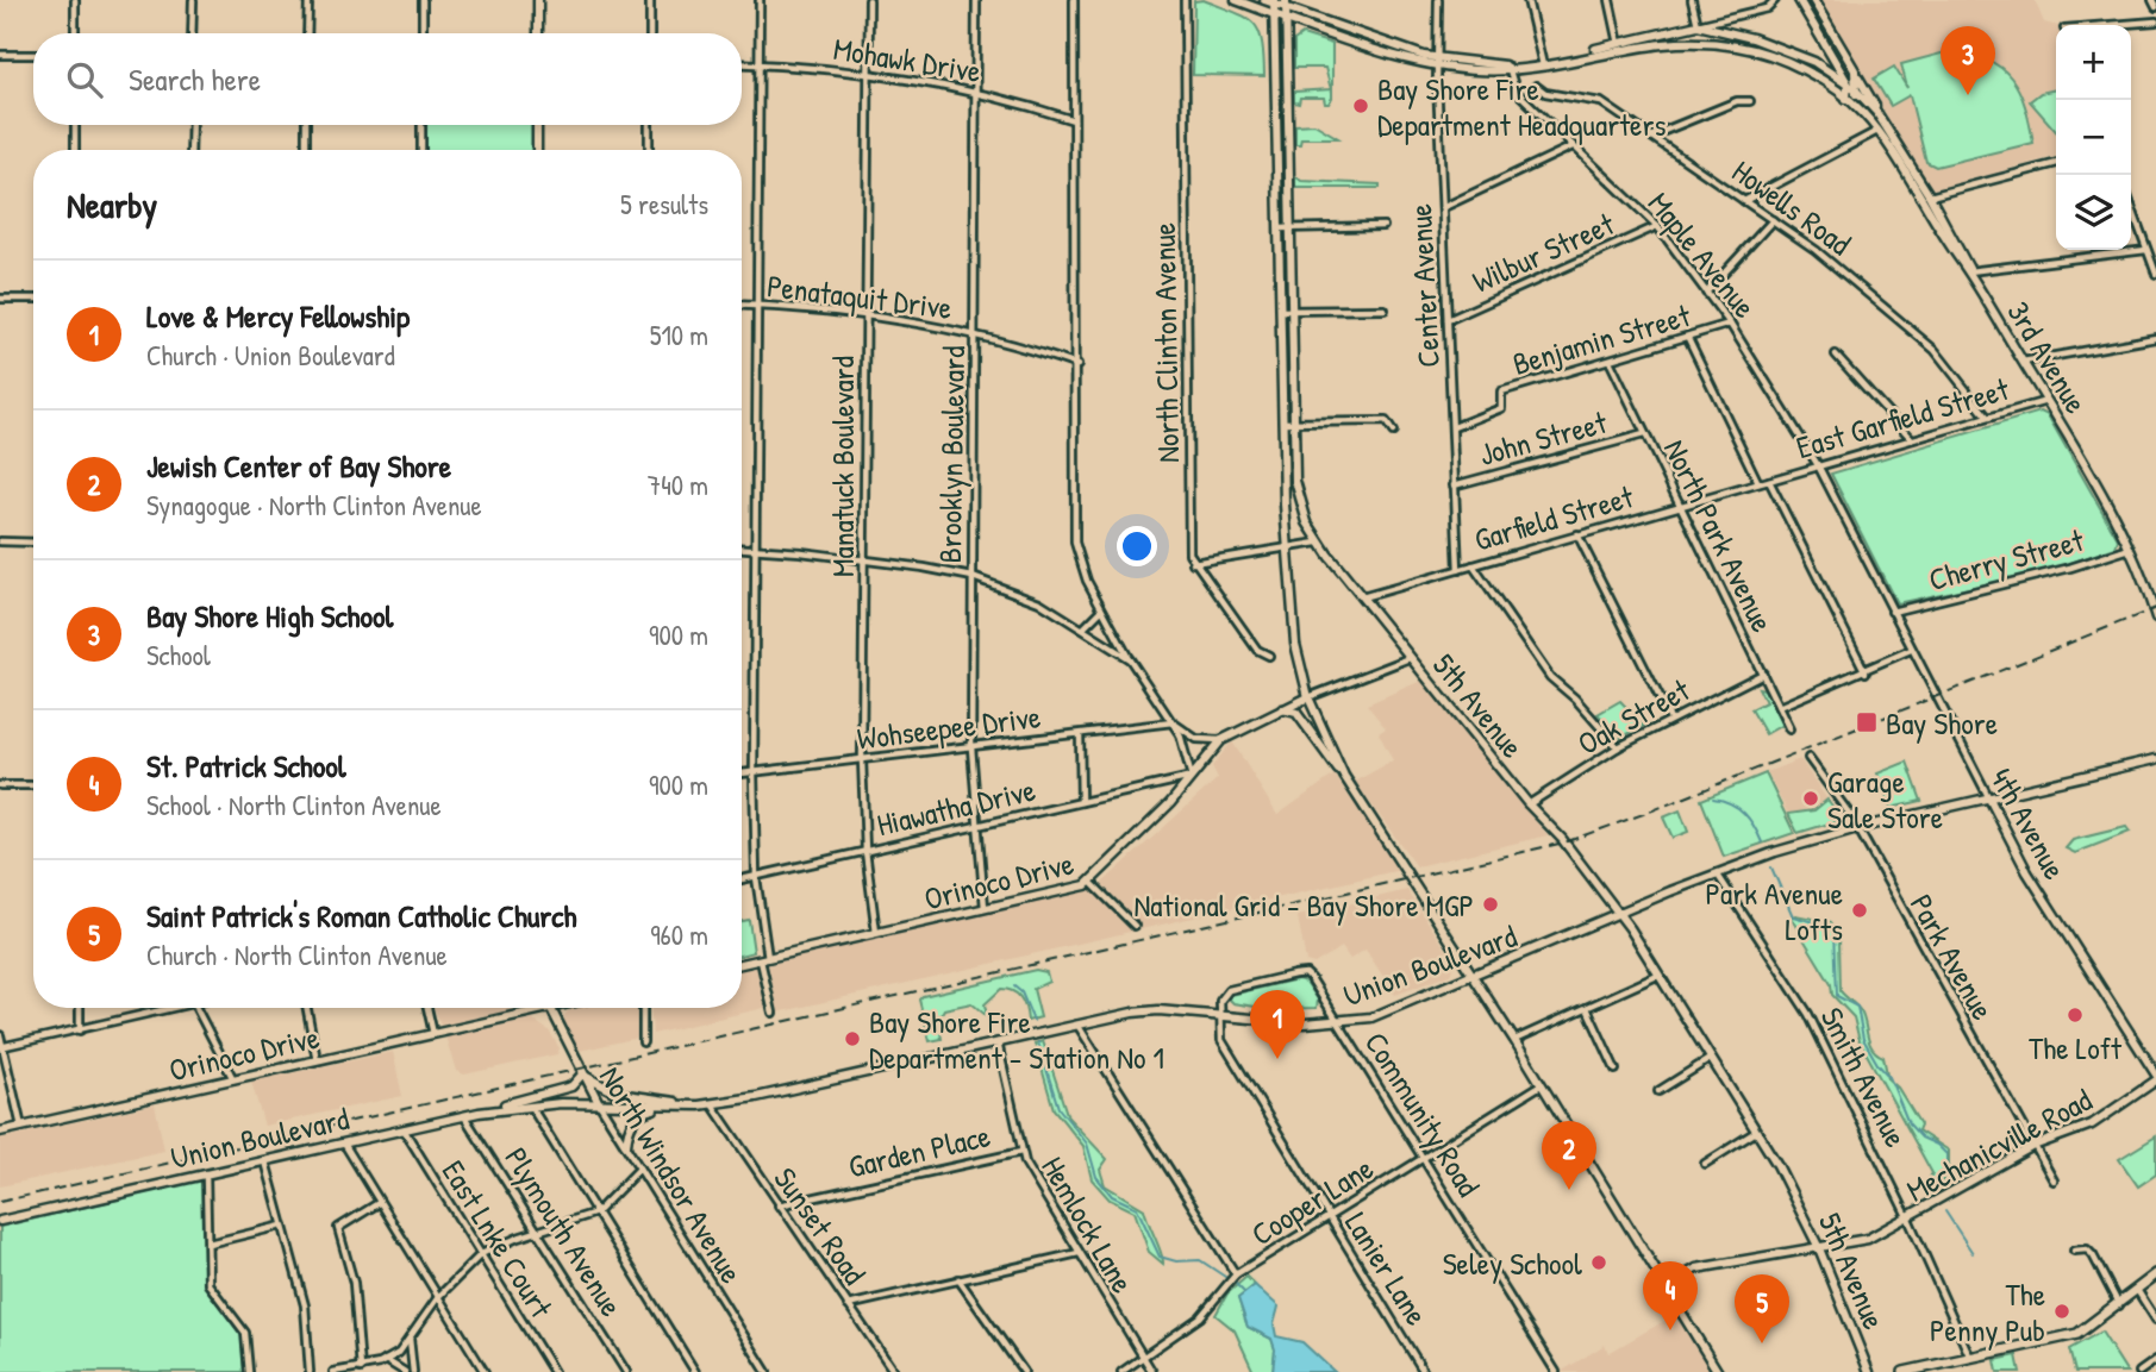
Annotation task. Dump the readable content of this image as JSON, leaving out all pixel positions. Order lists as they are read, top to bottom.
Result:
{
  "streets": {
    "main road": [
      "3rd Avenue",
      "5th Avenue",
      "4th Avenue",
      "Orinoco Drive",
      "Union Boulevard",
      "Mechanicville Road",
      "North Windsor Avenue"
    ],
    "street": [
      "Mohawk Drive",
      "Howells Road",
      "Wilbur Street",
      "Maple Avenue",
      "Center Avenue",
      "Penataquit Drive",
      "Benjamin Street",
      "North Clinton Avenue",
      "East Garfield Street",
      "John Street",
      "Brooklyn Boulevard",
      "Manatuck Boulevard",
      "Garfield Street",
      "North Park Avenue",
      "Cherry Street",
      "Oak Street",
      "Wohseepee Drive",
      "Hiawatha Drive",
      "Park Avenue",
      "Smith Avenue",
      "Community Road",
      "Garden Place",
      "Cooper Lane",
      "Hemlock Lane",
      "Sunset Road",
      "Plymouth Avenue",
      "East Lnke Court",
      "Lanier Lane"
    ]
  },
  "crossings": [
    ["Mohawk Drive", "Brooklyn Boulevard"],
    ["Mohawk Drive", "Manatuck Boulevard"],
    ["Howells Road", "East Garfield Street"],
    ["Wilbur Street", "Maple Avenue"],
    ["Wilbur Street", "Center Avenue"],
    ["Maple Avenue", "Benjamin Street"],
    ["Maple Avenue", "4th Avenue"],
    ["Center Avenue", "Benjamin Street"],
    ["Center Avenue", "John Street"],
    ["Center Avenue", "Garfield Street"],
    ["Penataquit Drive", "Brooklyn Boulevard"],
    ["Penataquit Drive", "Manatuck Boulevard"],
    ["Benjamin Street", "North Park Avenue"],
    ["3rd Avenue", "East Garfield Street"],
    ["3rd Avenue", "Cherry Street"],
    ["East Garfield Street", "Garfield Street"],
    ["East Garfield Street", "4th Avenue"],
    ["John Street", "North Park Avenue"],
    ["Brooklyn Boulevard", "Wohseepee Drive"],
    ["Brooklyn Boulevard", "Hiawatha Drive"],
    ["Brooklyn Boulevard", "Orinoco Drive"],
    ["Manatuck Boulevard", "Wohseepee Drive"],
    ["Manatuck Boulevard", "Hiawatha Drive"],
    ["Manatuck Boulevard", "Orinoco Drive"],
    ["Garfield Street", "North Park Avenue"],
    ["Garfield Street", "5th Avenue"],
    ["North Park Avenue", "Oak Street"],
    ["Cherry Street", "4th Avenue"],
    ["5th Avenue", "Oak Street"],
    ["5th Avenue", "Orinoco Drive"],
    ["5th Avenue", "Union Boulevard"],
    ["5th Avenue", "Mechanicville Road"],
    ["Hiawatha Drive", "Orinoco Drive"],
    ["4th Avenue", "Union Boulevard"],
    ["4th Avenue", "Mechanicville Road"],
    ["Orinoco Drive", "North Windsor Avenue"],
    ["Park Avenue", "Union Boulevard"],
    ["Park Avenue", "Mechanicville Road"],
    ["Union Boulevard", "Smith Avenue"],
    ["Union Boulevard", "Community Road"],
    ["Union Boulevard", "North Windsor Avenue"],
    ["Union Boulevard", "Hemlock Lane"],
    ["Union Boulevard", "Sunset Road"],
    ["Union Boulevard", "Plymouth Avenue"],
    ["Union Boulevard", "East Lnke Court"],
    ["Union Boulevard", "Lanier Lane"],
    ["Smith Avenue", "Mechanicville Road"],
    ["Community Road", "Cooper Lane"],
    ["Community Road", "Lanier Lane"],
    ["Garden Place", "Hemlock Lane"],
    ["Garden Place", "Sunset Road"],
    ["Cooper Lane", "Hemlock Lane"],
    ["Cooper Lane", "Lanier Lane"]
  ],
  "places": {
    "other": [
      "Bay Shore Fire Department Headquarters",
      "Garage Sale Store",
      "National Grid - Bay Shore MGP",
      "Park Avenue Lofts",
      "The Loft",
      "Bay Shore Fire Department - Station No 1",
      "Seley School",
      "The Penny Pub"
    ],
    "transit": ["Bay Shore"]
  },
  "page": {
    "map_buttons": ["+", "−"],
    "pins": [
      "3",
      "1",
      "2",
      "4",
      "5"
    ],
    "search": "Search here",
    "heading": ["Nearby", "5 results"],
    "list": [
      {
        "mark": "1",
        "name": "Love & Mercy Fellowship",
        "note": "Church · Union Boulevard",
        "value": "510 m"
      },
      {
        "mark": "2",
        "name": "Jewish Center of Bay Shore",
        "note": "Synagogue · North Clinton Avenue",
        "value": "740 m"
      },
      {
        "mark": "3",
        "name": "Bay Shore High School",
        "note": "School",
        "value": "900 m"
      },
      {
        "mark": "4",
        "name": "St. Patrick School",
        "note": "School · North Clinton Avenue",
        "value": "900 m"
      },
      {
        "mark": "5",
        "name": "Saint Patrick's Roman Catholic Church",
        "note": "Church · North Clinton Avenue",
        "value": "960 m"
      }
    ]
  }
}
